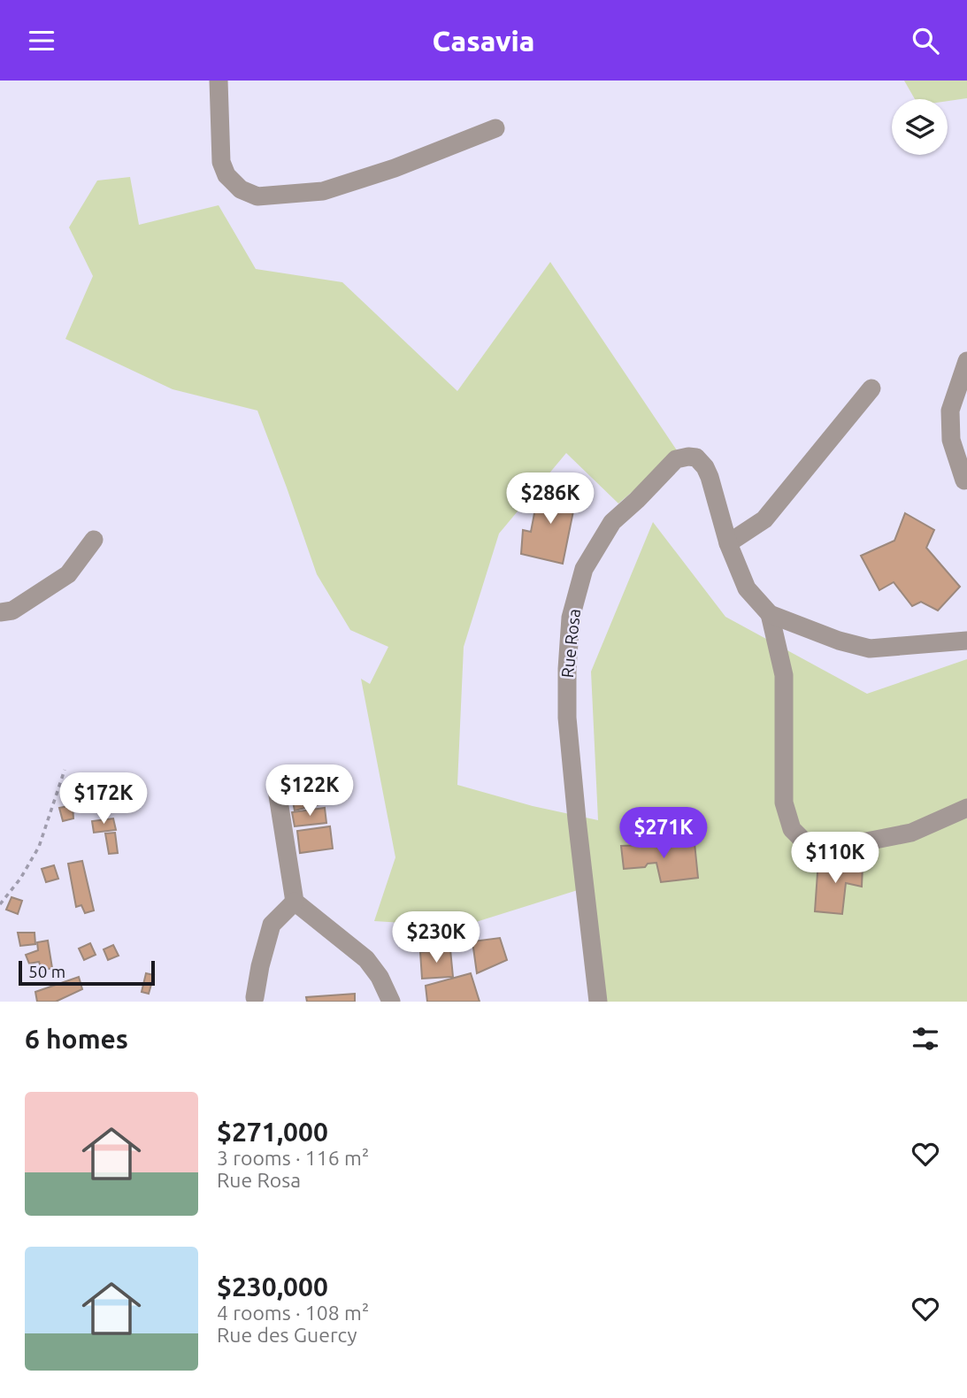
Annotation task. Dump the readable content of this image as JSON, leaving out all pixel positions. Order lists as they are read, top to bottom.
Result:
{
  "streets": {
    "street": ["Rue Rosa"]
  },
  "scale_bar": "50 m",
  "page": {
    "header": "Casavia",
    "price": [
      "$286K",
      "$122K",
      "$172K",
      "$271K",
      "$110K",
      "$230K"
    ],
    "scale": "50 m",
    "heading": "6 homes",
    "list": [
      {
        "name": "$271,000",
        "note": "3 rooms · 116 m² · Rue Rosa"
      },
      {
        "name": "$230,000",
        "note": "4 rooms · 108 m² · Rue des Guercy"
      }
    ]
  }
}
